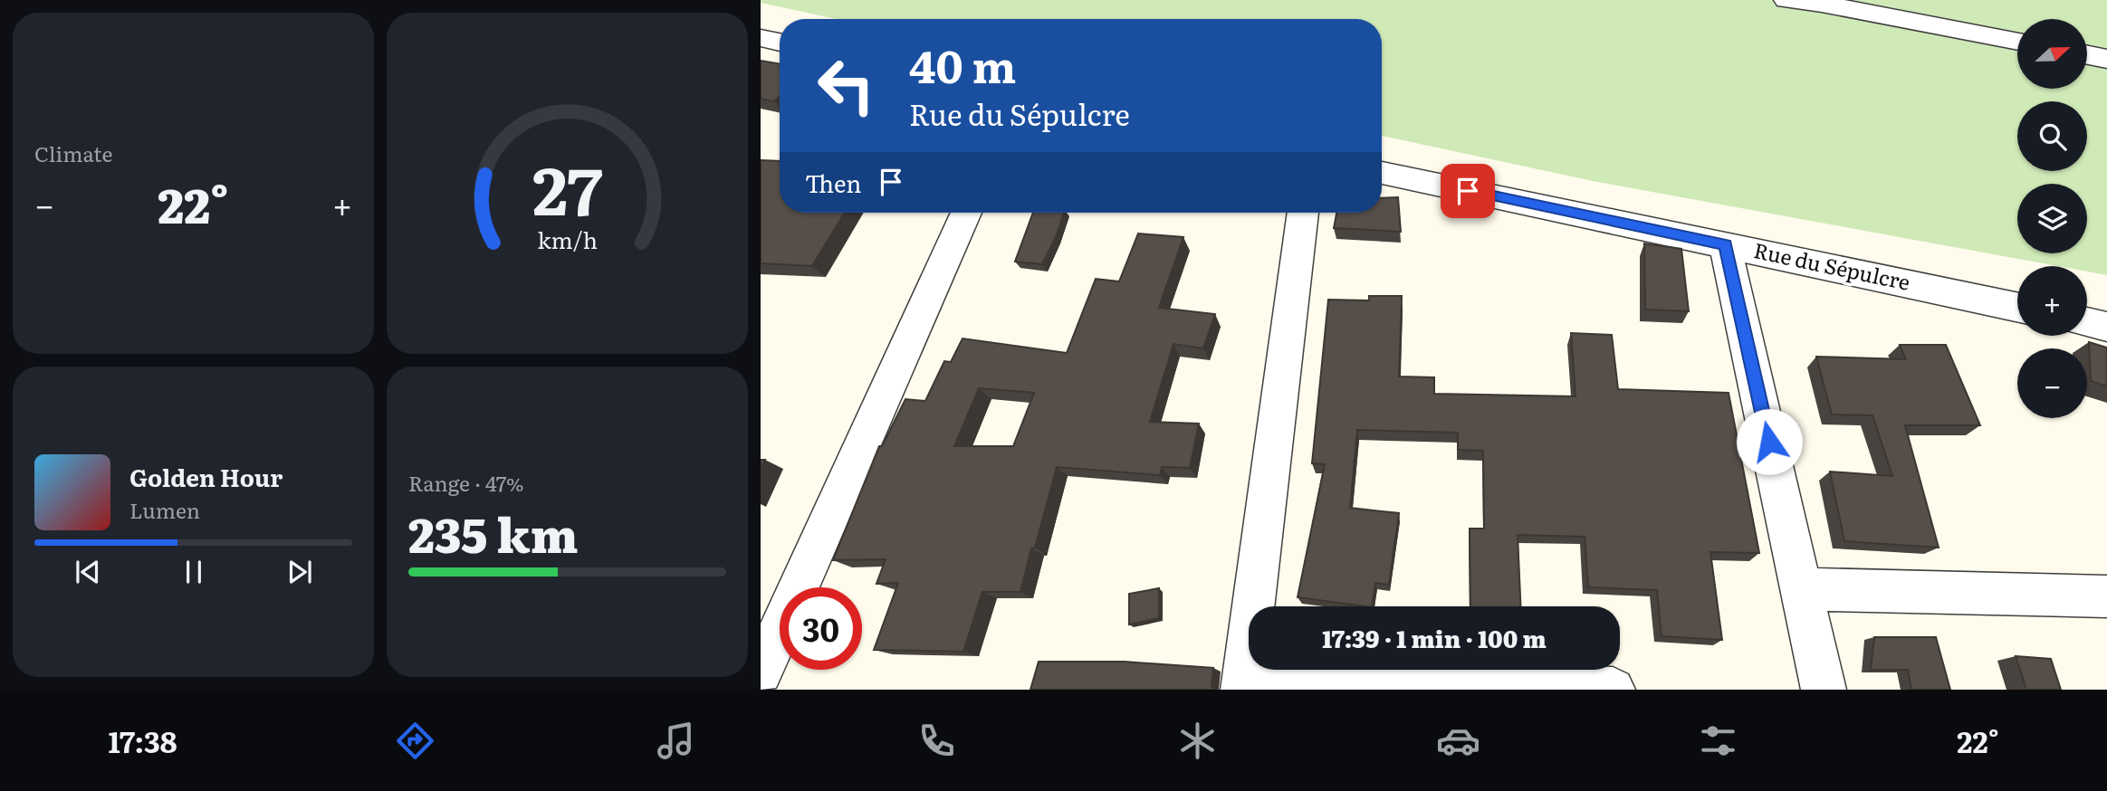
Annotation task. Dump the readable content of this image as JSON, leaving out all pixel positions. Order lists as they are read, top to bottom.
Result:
{
  "streets": {
    "street": ["Rue du Sépulcre"]
  },
  "north": "right",
  "page": {
    "tile": [
      "Climate",
      ["Range · 47%", "235 km"]
    ],
    "map_buttons": ["+", "−"],
    "turn": ["40 m", "Rue du Sépulcre"],
    "then": "Then",
    "heat": ["−", "22°", "+"],
    "song": ["Golden Hour", "Lumen"],
    "limit": "30",
    "trip": "17:39 · 1 min · 100 m",
    "tabs": ["17:38", "22°"],
    "gauge": ["27", "km/h"]
  }
}
